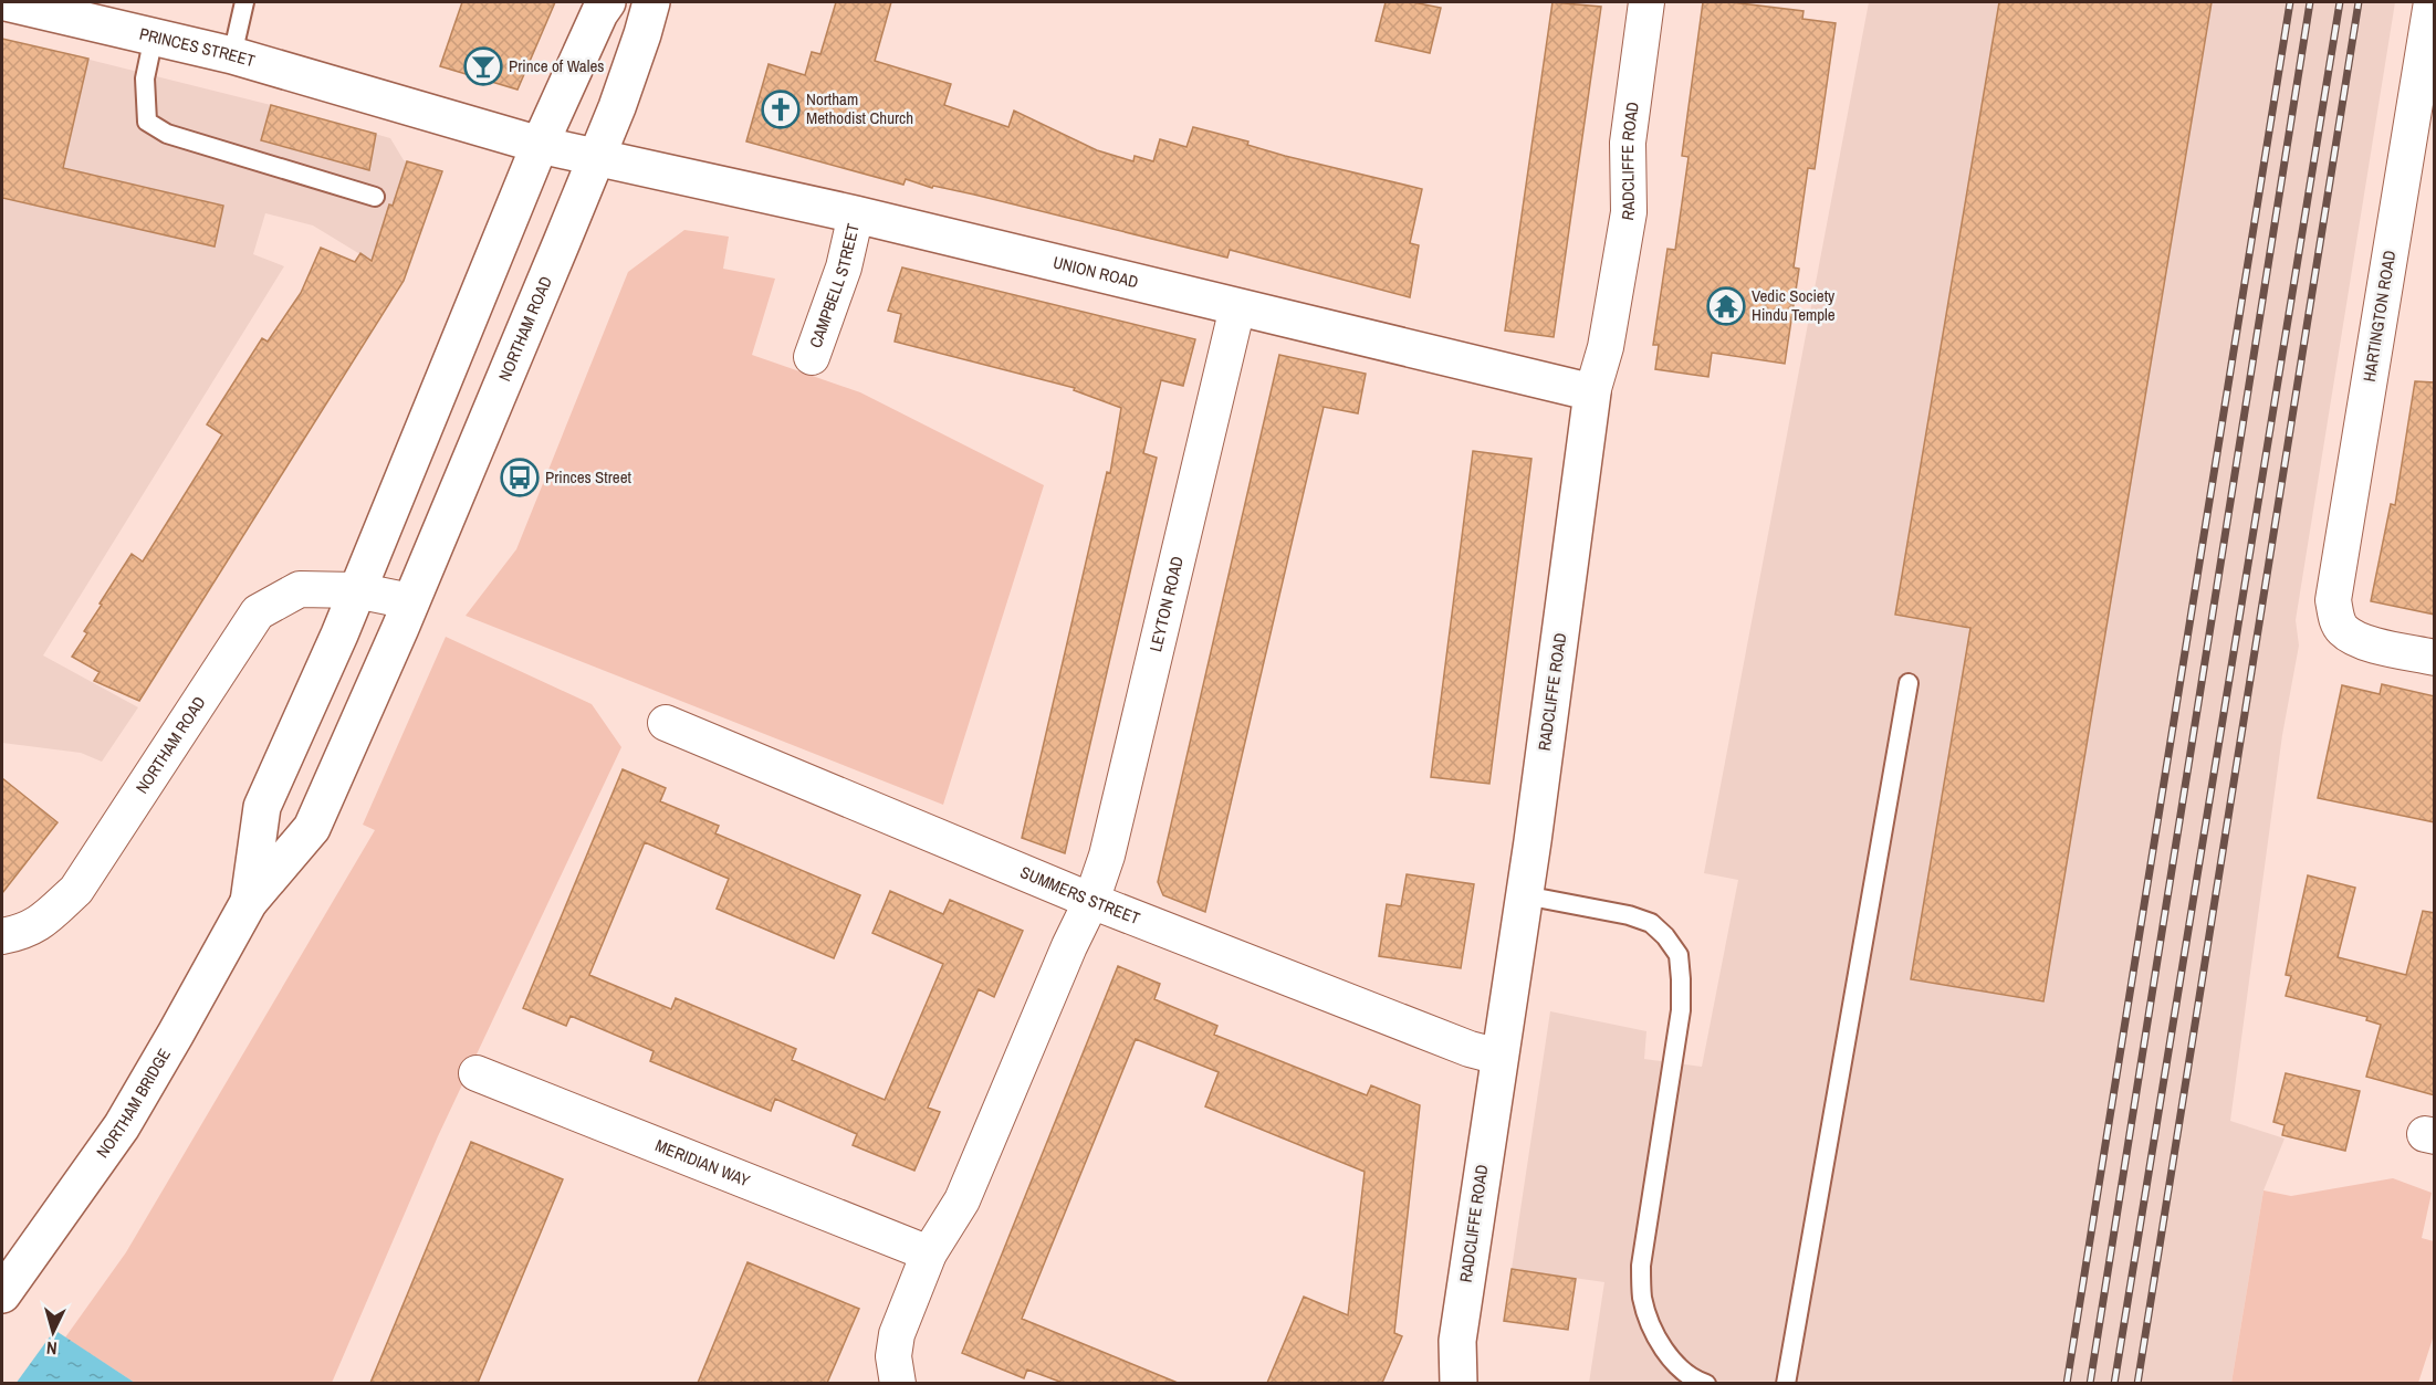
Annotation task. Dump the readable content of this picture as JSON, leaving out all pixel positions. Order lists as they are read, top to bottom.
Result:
{
  "streets": {
    "street": [
      "PRINCES STREET",
      "RADCLIFFE ROAD",
      "UNION ROAD",
      "CAMPBELL STREET",
      "HARTINGTON ROAD",
      "NORTHAM ROAD",
      "LEYTON ROAD",
      "SUMMERS STREET",
      "NORTHAM BRIDGE",
      "MERIDIAN WAY"
    ]
  },
  "crossings": [
    ["PRINCES STREET", "UNION ROAD"],
    ["PRINCES STREET", "NORTHAM ROAD"],
    ["RADCLIFFE ROAD", "UNION ROAD"],
    ["RADCLIFFE ROAD", "SUMMERS STREET"],
    ["UNION ROAD", "CAMPBELL STREET"],
    ["UNION ROAD", "NORTHAM ROAD"],
    ["UNION ROAD", "LEYTON ROAD"],
    ["NORTHAM ROAD", "NORTHAM BRIDGE"],
    ["LEYTON ROAD", "SUMMERS STREET"]
  ],
  "places": {
    "bar": ["Prince of Wales"],
    "church": ["Northam Methodist Church"],
    "temple": ["Vedic Society Hindu Temple"],
    "bus stop": ["Princes Street"]
  },
  "north": "bottom"
}
